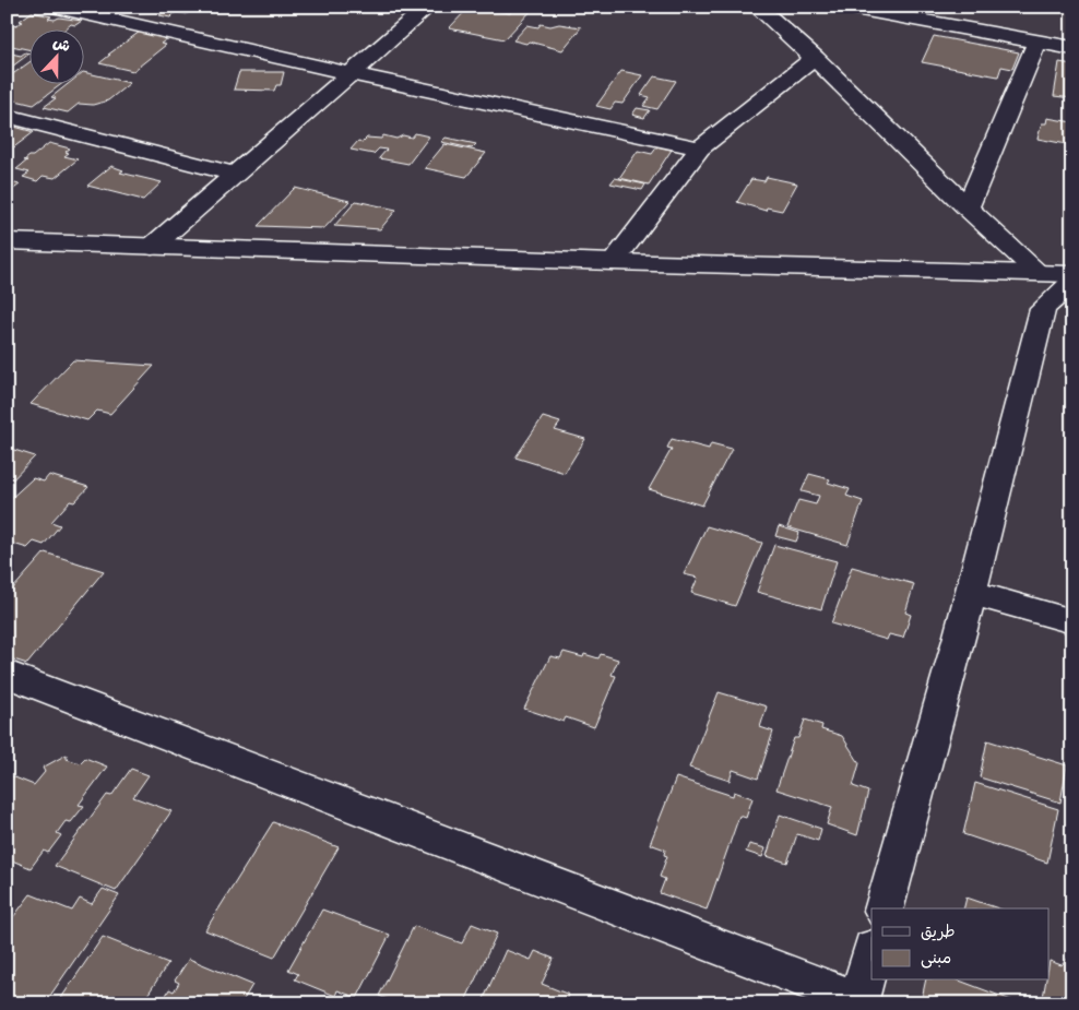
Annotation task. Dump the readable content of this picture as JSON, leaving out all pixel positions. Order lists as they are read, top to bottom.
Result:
{
  "legend": ["طريق", "مبنى"],
  "north": "top"
}
